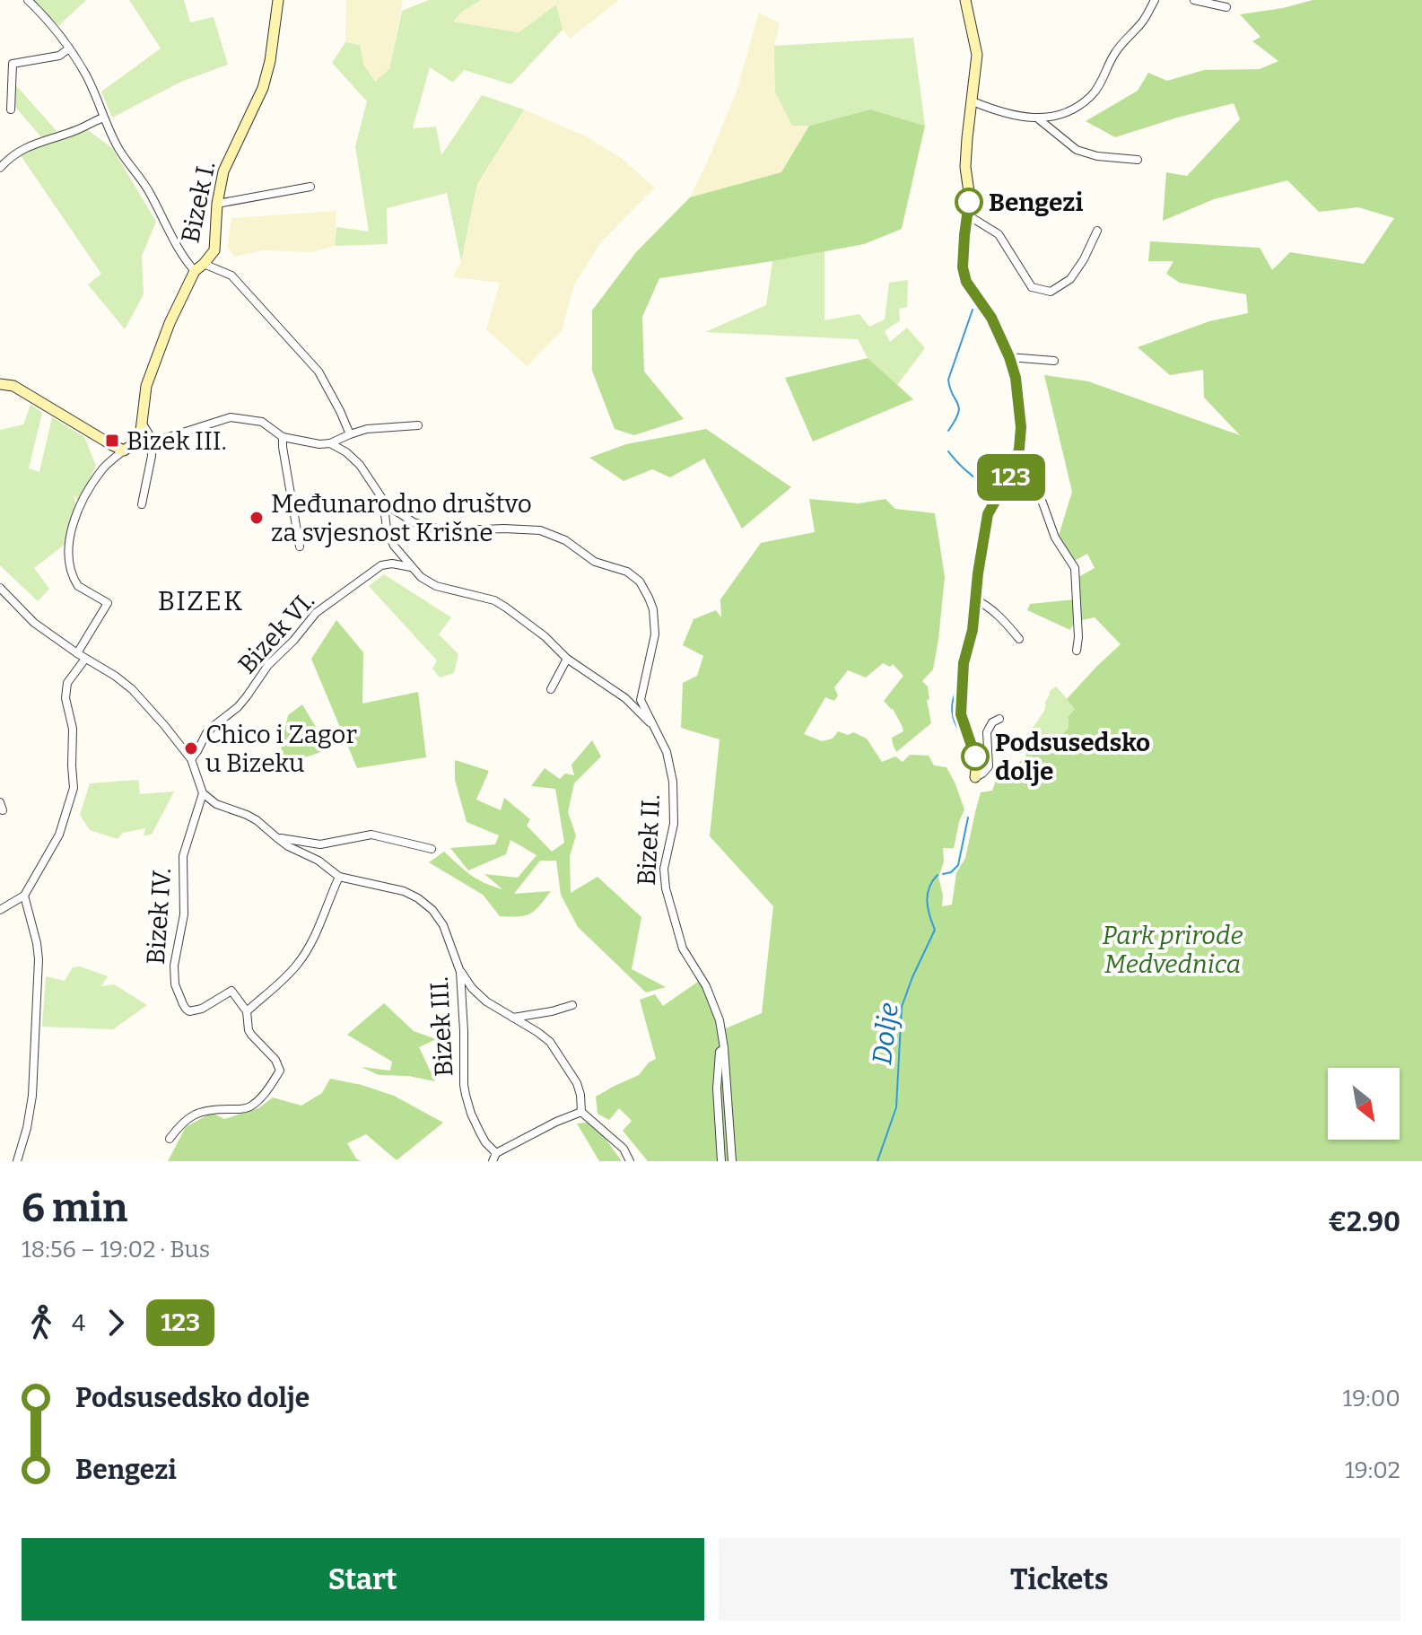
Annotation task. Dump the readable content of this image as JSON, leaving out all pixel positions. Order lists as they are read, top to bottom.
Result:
{
  "streets": {
    "street": [
      "Bizek I.",
      "Bizek VI.",
      "Bizek II.",
      "Bizek IV.",
      "Bizek III."
    ]
  },
  "crossings": [
    ["Bizek I.", "Bizek II."],
    ["Bizek IV.", "Bizek III."]
  ],
  "districts": ["BIZEK"],
  "water": ["Dolje"],
  "parks": ["Park prirode Medvednica"],
  "places": {
    "other": [
      "Bengezi",
      "Međunarodno društvo za svjesnost Krišne",
      "Chico i Zagor u Bizeku",
      "Podsusedsko dolje"
    ],
    "transit": ["Bizek III."]
  },
  "lines": ["bus line 123"],
  "north": "bottom right",
  "page": {
    "on_map": "123",
    "heading": ["6 min", "18:56 – 19:02 · Bus", "€2.90"],
    "legs": ["4", "123"],
    "list": [
      {
        "name": "Podsusedsko dolje",
        "value": "19:00"
      },
      {
        "name": "Bengezi",
        "value": "19:02"
      }
    ],
    "buttons": ["Start", "Tickets"]
  }
}
